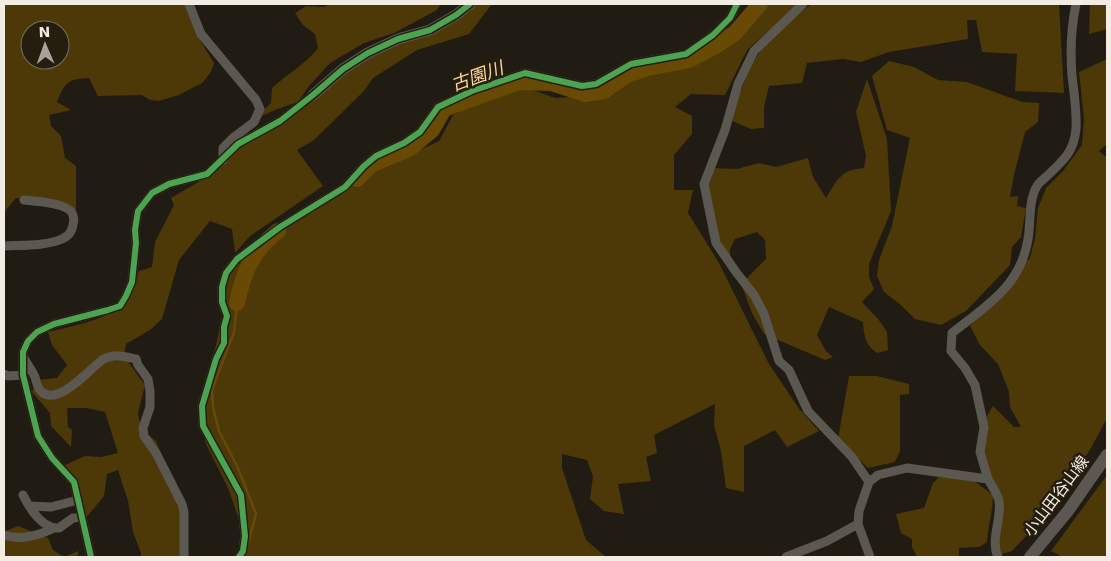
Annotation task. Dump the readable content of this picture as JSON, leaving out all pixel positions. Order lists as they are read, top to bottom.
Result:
{
  "streets": {
    "main road": ["小山田谷山線"]
  },
  "water": ["古園川"],
  "north": "top"
}
